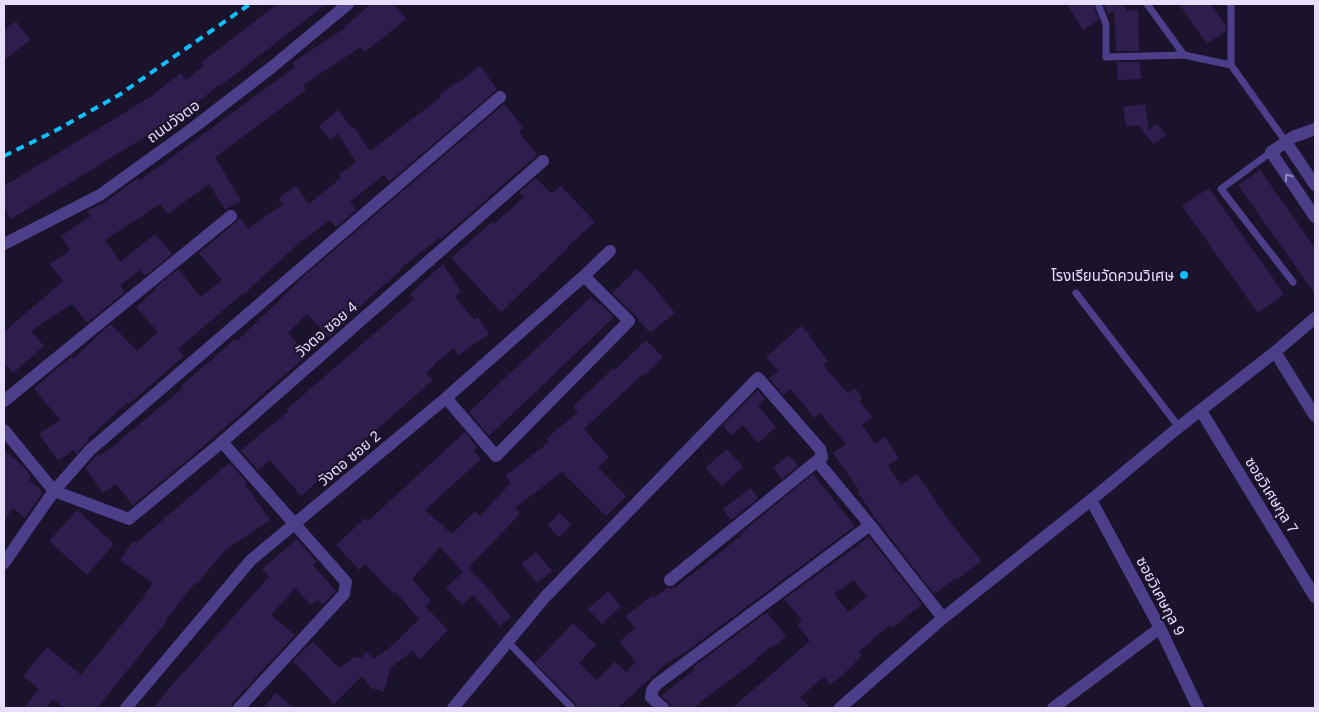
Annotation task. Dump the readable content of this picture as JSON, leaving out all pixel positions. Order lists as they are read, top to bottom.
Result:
{
  "streets": {
    "street": [
      "ถนนวังตอ",
      "วังตอ ซอย 4",
      "วังตอ ซอย 2",
      "ซอยวิเศษกุล 7",
      "ซอยวิเศษกุล 9"
    ]
  },
  "places": ["โรงเรียนวัดควนวิเศษ"]
}
